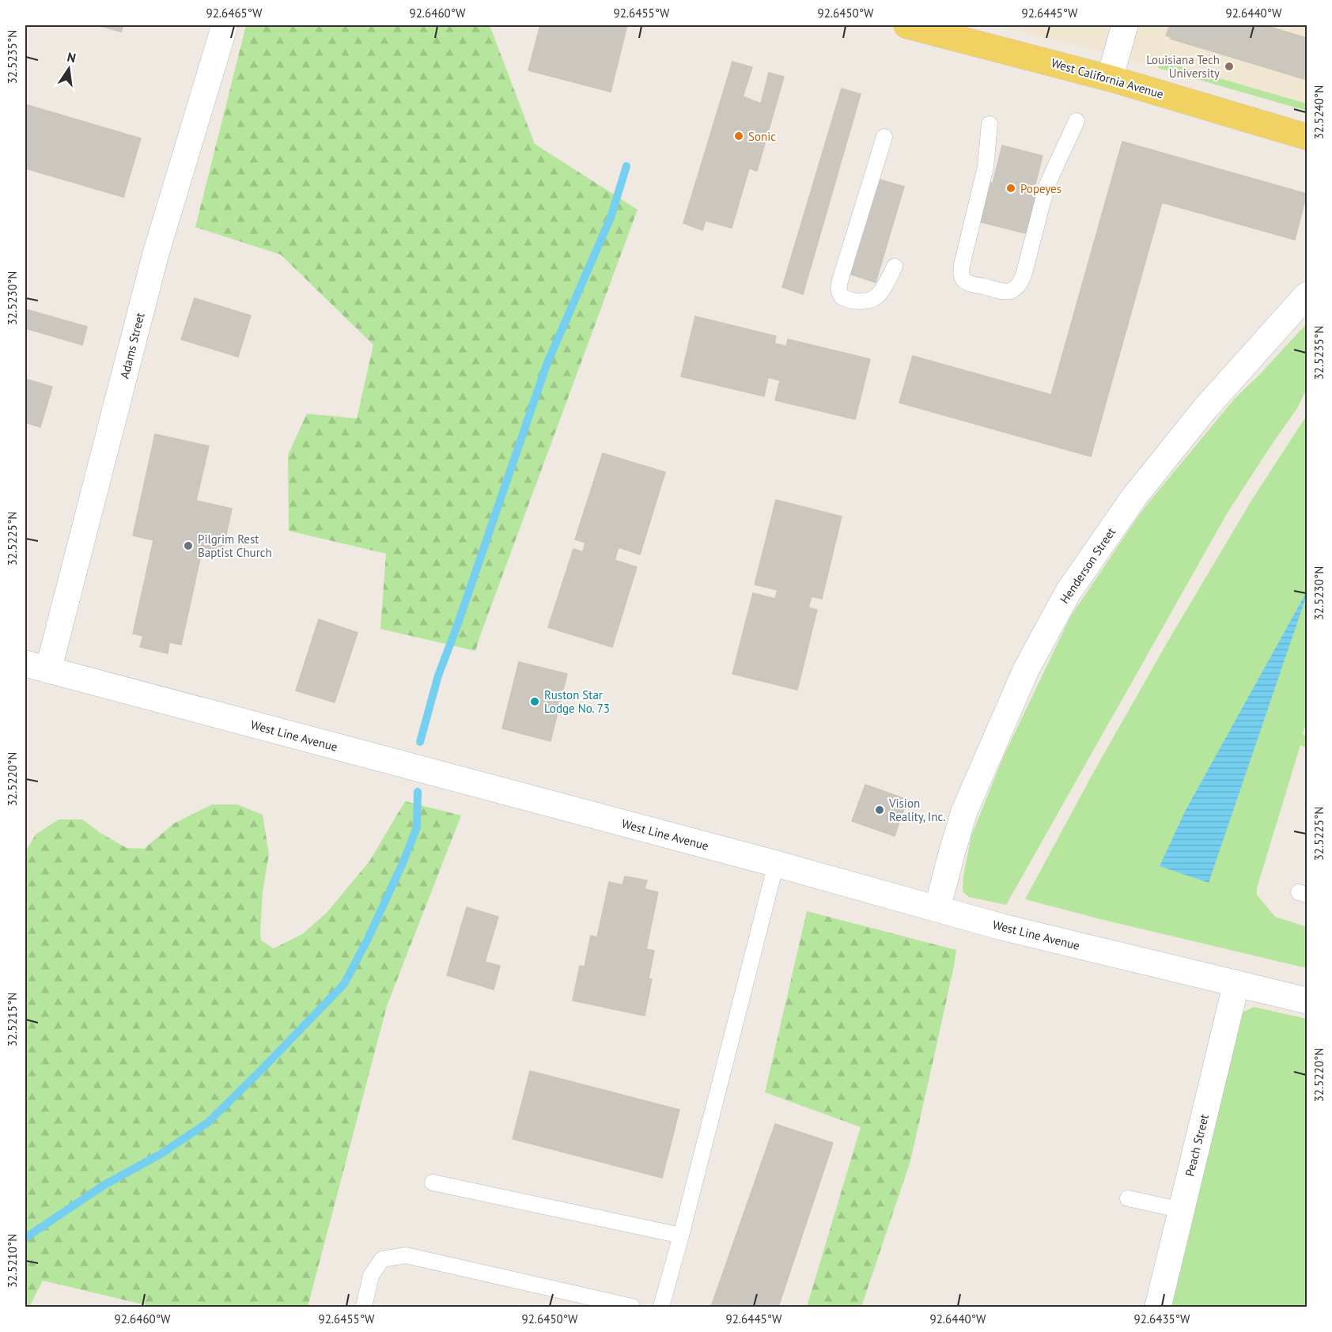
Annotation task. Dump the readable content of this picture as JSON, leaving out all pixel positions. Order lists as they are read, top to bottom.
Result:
{
  "streets": {
    "main road": ["West California Avenue"],
    "street": [
      "Adams Street",
      "Henderson Street",
      "West Line Avenue",
      "Peach Street"
    ]
  },
  "crossings": [
    ["Adams Street", "West Line Avenue"],
    ["Henderson Street", "West Line Avenue"],
    ["West Line Avenue", "Peach Street"]
  ],
  "places": [
    "Louisiana Tech University",
    "Sonic",
    "Popeyes",
    "Pilgrim Rest Baptist Church",
    "Ruston Star Lodge No. 73",
    "Vision Reality, Inc."
  ],
  "north": "top",
  "coordinates": [
    "92.6465°W",
    "92.6460°W",
    "92.6455°W",
    "92.6450°W",
    "92.6445°W",
    "92.6440°W",
    "32.5235°N",
    "32.5240°N",
    "32.5230°N",
    "32.5225°N",
    "32.5220°N",
    "32.5215°N",
    "32.5210°N",
    "92.6435°W"
  ]
}
